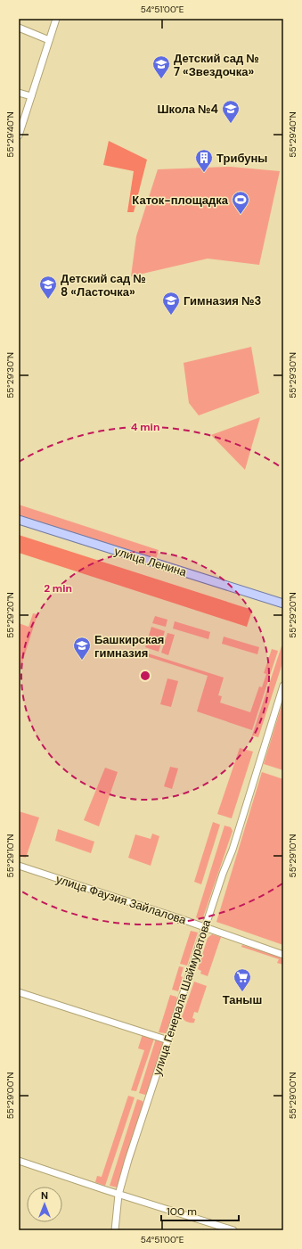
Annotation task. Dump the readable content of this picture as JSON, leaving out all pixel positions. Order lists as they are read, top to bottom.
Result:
{
  "streets": {
    "main road": ["улица Ленина"],
    "street": ["улица Фаузия Зайлалова", "улица Генерала Шаймуратова"]
  },
  "crossings": [
    ["улица Фаузия Зайлалова", "улица Генерала Шаймуратова"]
  ],
  "places": {
    "school or university": [
      "Детский сад № 7 «Звездочка»",
      "Школа №4",
      "Детский сад № 8 «Ласточка»",
      "Гимназия №3",
      "Башкирская гимназия"
    ],
    "building": ["Трибуны"],
    "sports": ["Каток-площадка"],
    "supermarket": ["Таныш"]
  },
  "scale_bar": "100 m",
  "north": "top",
  "coordinates": [
    "54°51'00\"E",
    "55°29'40\"N",
    "55°29'30\"N",
    "55°29'20\"N",
    "55°29'10\"N",
    "55°29'00\"N"
  ],
  "rings": ["4 min", "2 min"]
}
